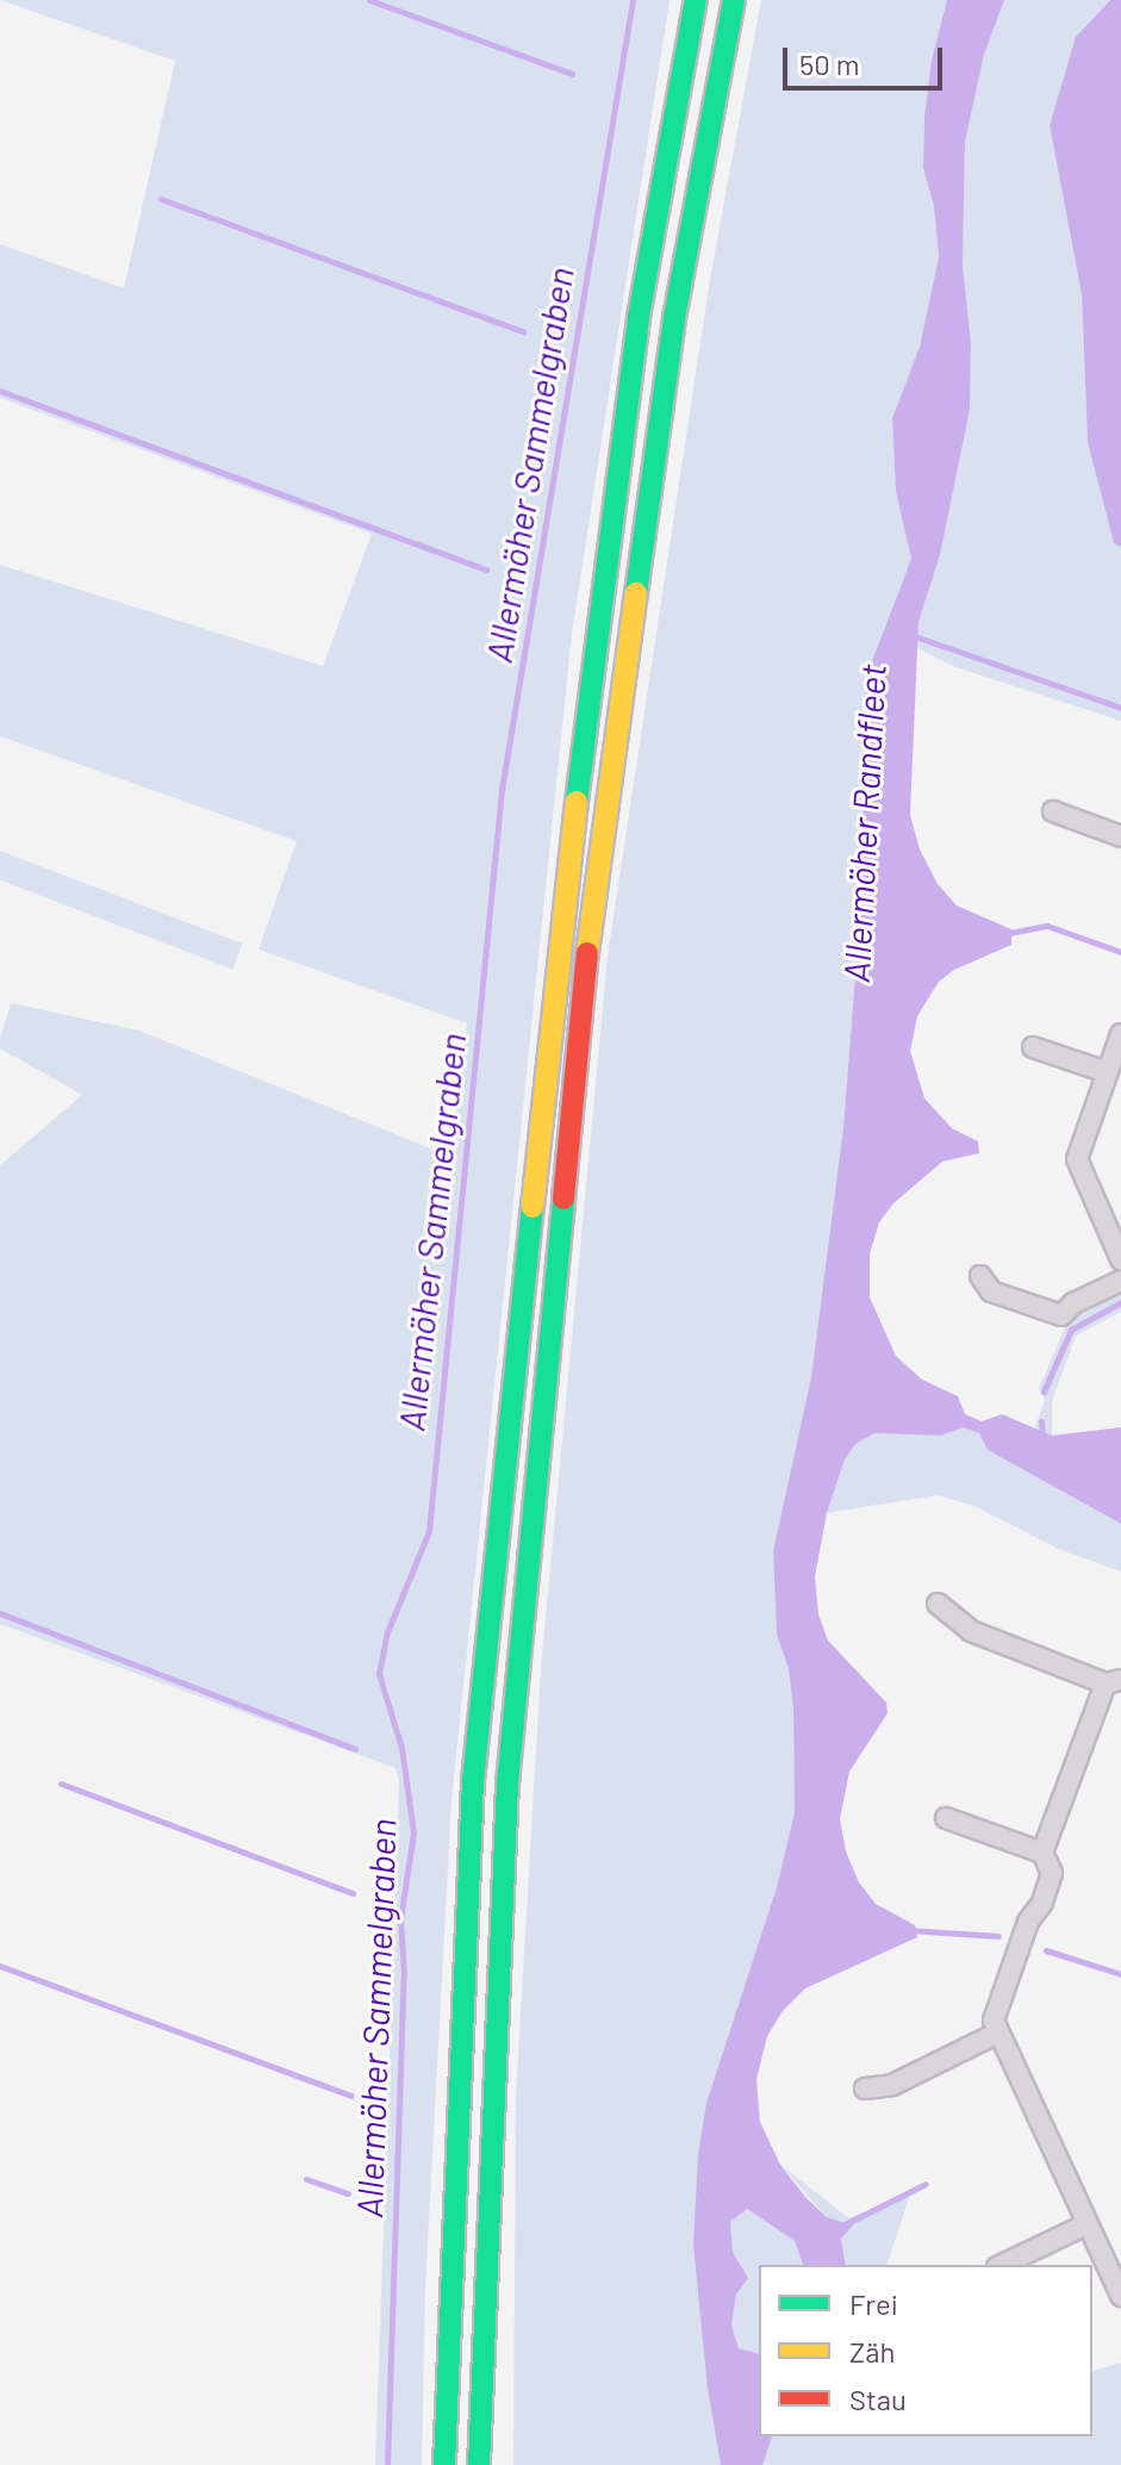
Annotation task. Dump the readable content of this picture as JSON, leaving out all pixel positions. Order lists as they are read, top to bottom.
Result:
{
  "water": ["Allermöher Sammelgraben", "Allermöher Randfleet"],
  "legend": ["Frei", "Zäh", "Stau"],
  "scale_bar": "50 m"
}
